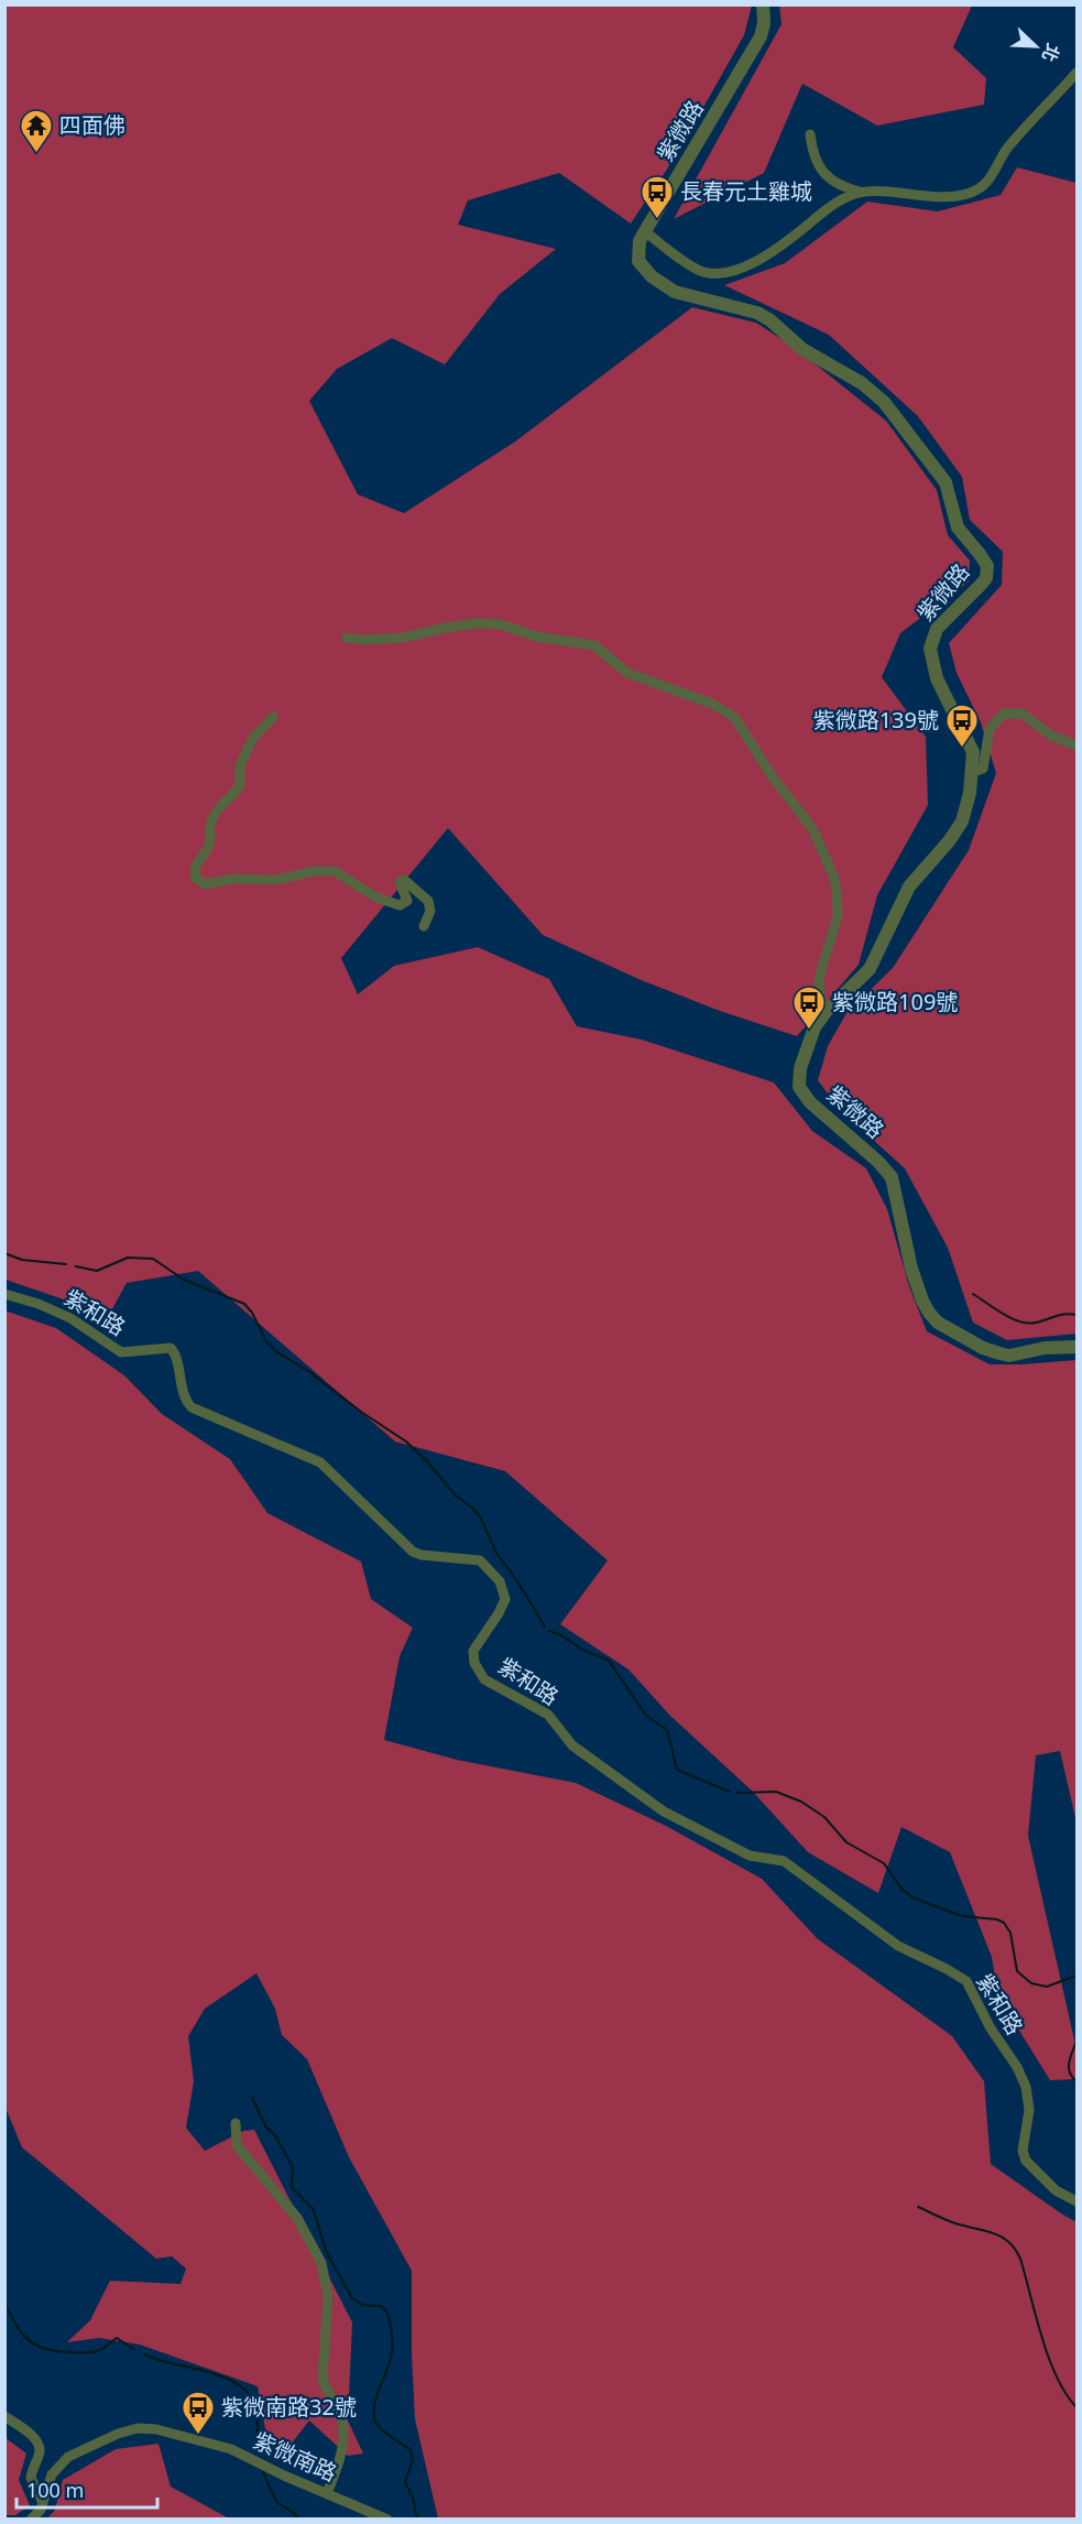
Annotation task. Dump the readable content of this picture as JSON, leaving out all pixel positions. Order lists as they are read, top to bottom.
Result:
{
  "streets": {
    "street": ["紫微路", "紫和路", "紫微南路"]
  },
  "places": {
    "temple": ["四面佛"],
    "bus stop": [
      "長春元土雞城",
      "紫微路139號",
      "紫微路109號",
      "紫微南路32號"
    ]
  },
  "scale_bar": "100 m",
  "north": "bottom right"
}
